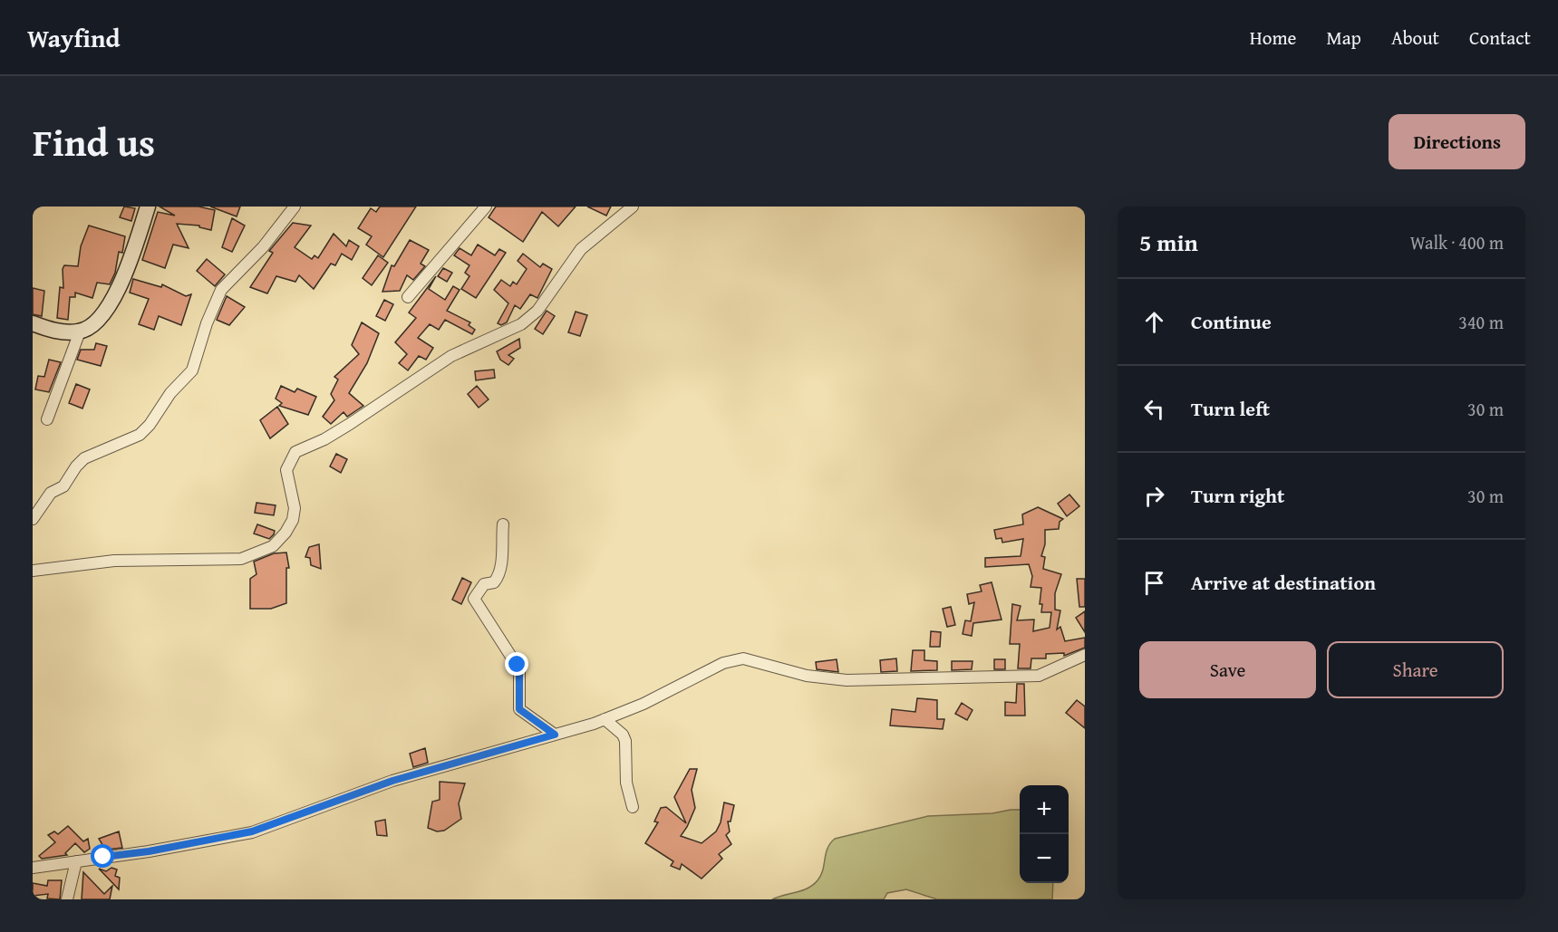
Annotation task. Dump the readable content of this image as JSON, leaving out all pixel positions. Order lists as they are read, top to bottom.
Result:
{
  "page": {
    "header": "Wayfind",
    "nav": [
      "Home",
      "Map",
      "About",
      "Contact"
    ],
    "title": "Find us",
    "buttons": [
      "Directions",
      ["Save", "Share"]
    ],
    "heading": ["5 min", "Walk · 400 m"],
    "list": [
      ["Continue", "340 m"],
      ["Turn left", "30 m"],
      ["Turn right", "30 m"],
      "Arrive at destination"
    ],
    "map_buttons": ["+", "−"]
  }
}
